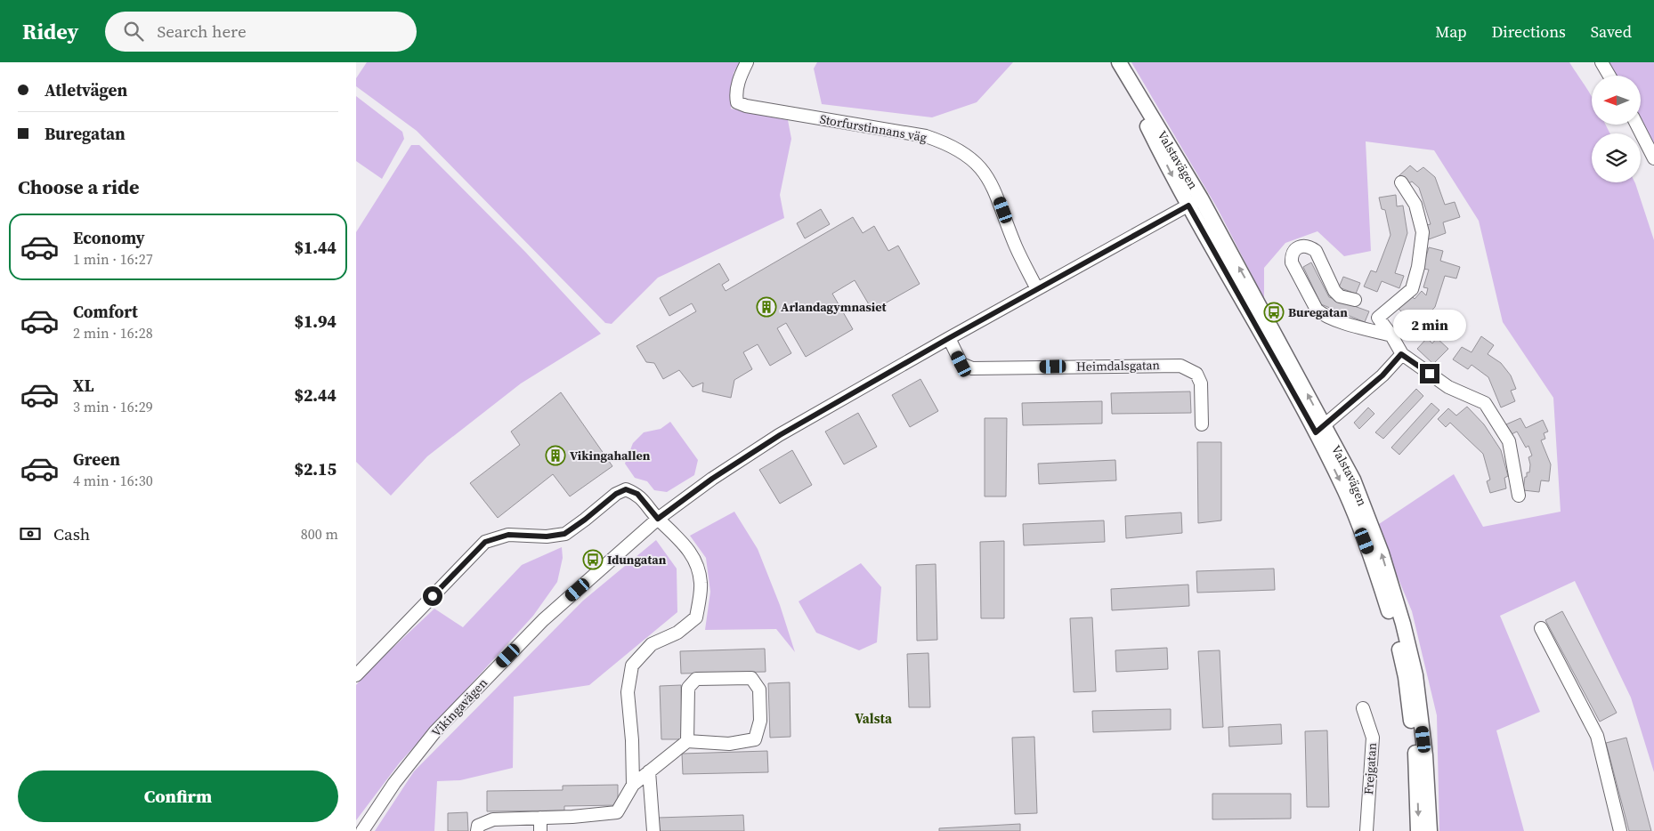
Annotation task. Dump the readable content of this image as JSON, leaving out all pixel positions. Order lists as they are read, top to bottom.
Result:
{
  "streets": {
    "street": [
      "Storfurstinnans väg",
      "Valstavägen",
      "Heimdalsgatan",
      "Vikingavägen",
      "Frejgatan"
    ]
  },
  "crossings": [
    ["Storfurstinnans väg", "Vikingavägen"],
    ["Valstavägen", "Vikingavägen"],
    ["Heimdalsgatan", "Vikingavägen"]
  ],
  "districts": ["Valsta"],
  "places": {
    "building": ["Arlandagymnasiet", "Vikingahallen"],
    "bus stop": ["Buregatan", "Idungatan"]
  },
  "north": "left",
  "page": {
    "header": "Ridey",
    "search": "Search here",
    "nav": ["Map", "Directions", "Saved"],
    "banner": ["Atletvägen", "Buregatan"],
    "heading": "Choose a ride",
    "list": [
      {
        "name": "Economy",
        "note": "1 min · 16:27",
        "value": "$1.44"
      },
      {
        "name": "Comfort",
        "note": "2 min · 16:28",
        "value": "$1.94"
      },
      {
        "name": "XL",
        "note": "3 min · 16:29",
        "value": "$2.44"
      },
      {
        "name": "Green",
        "note": "4 min · 16:30",
        "value": "$2.15"
      }
    ],
    "bubble": "2 min",
    "pay": ["Cash", "800 m"],
    "buttons": "Confirm"
  }
}
